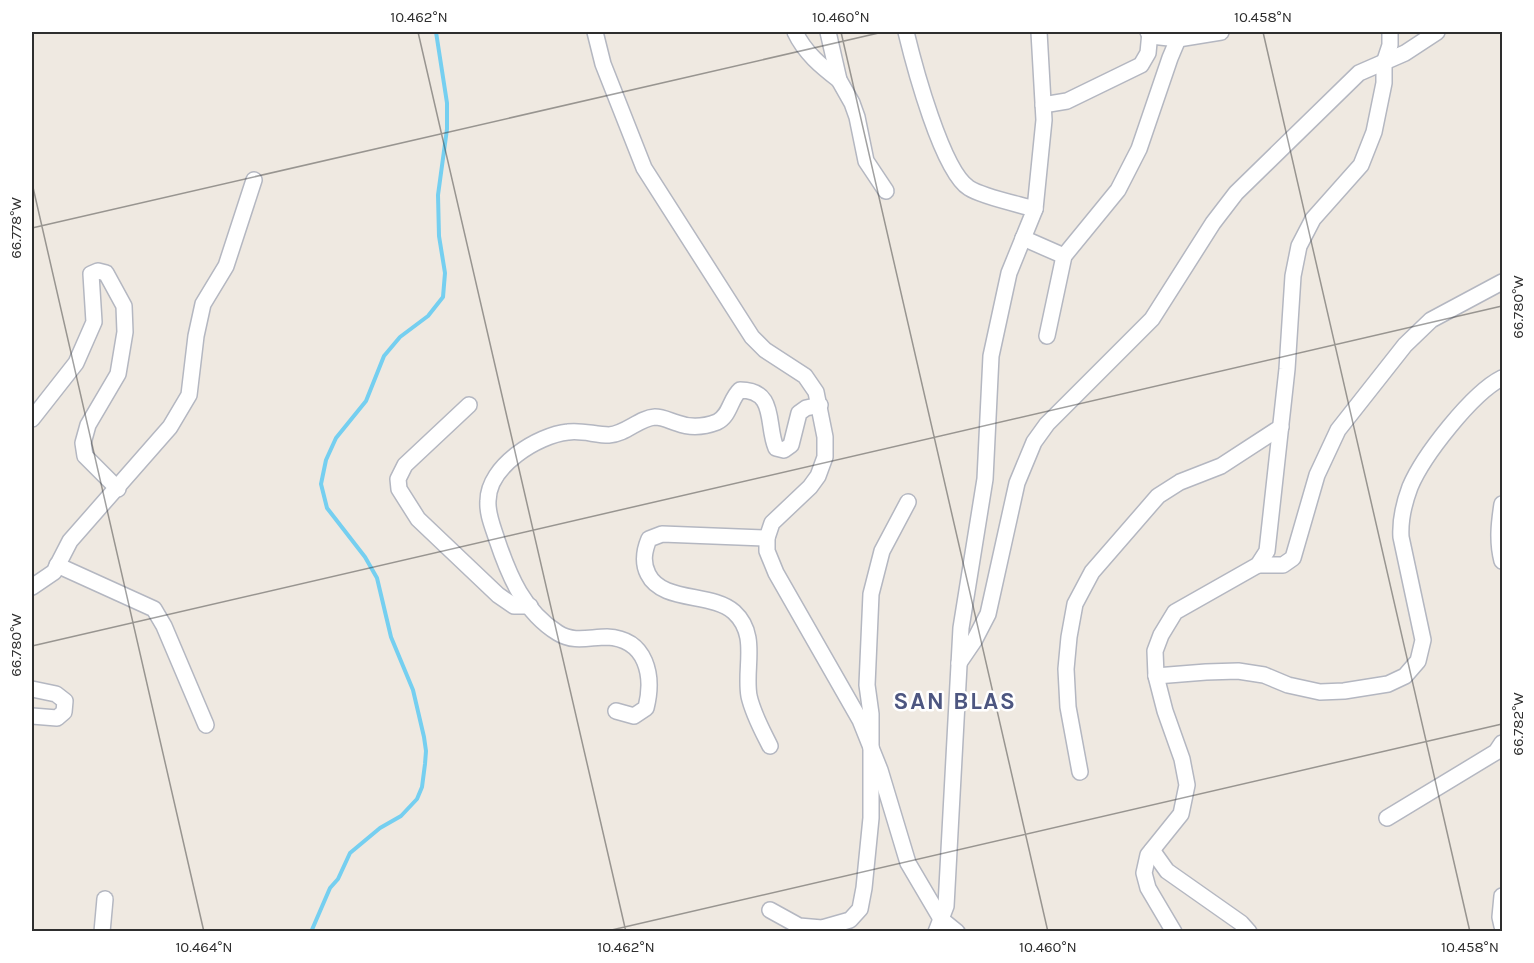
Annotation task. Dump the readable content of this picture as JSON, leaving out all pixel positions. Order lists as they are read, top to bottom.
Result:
{
  "districts": ["SAN BLAS"],
  "coordinates": [
    "10.462°N",
    "10.460°N",
    "10.458°N",
    "66.778°W",
    "66.780°W",
    "66.782°W",
    "10.464°N"
  ]
}
